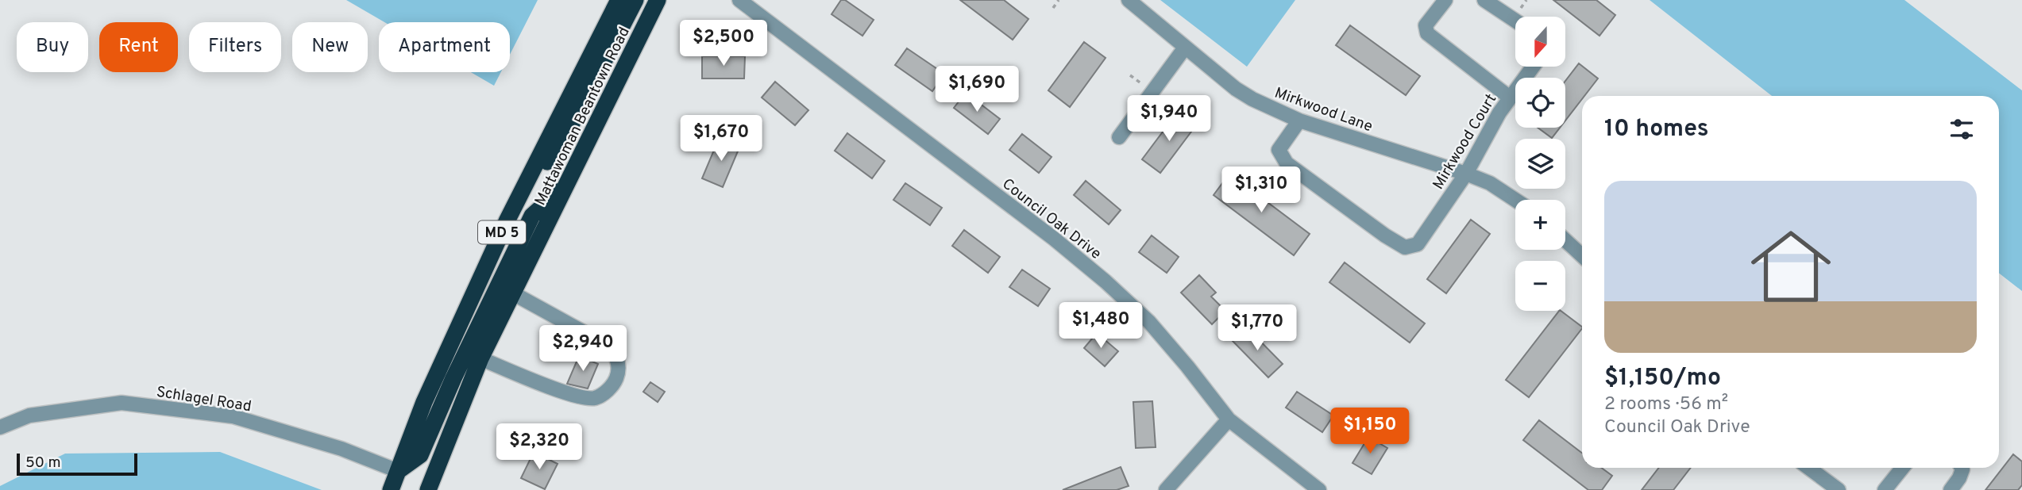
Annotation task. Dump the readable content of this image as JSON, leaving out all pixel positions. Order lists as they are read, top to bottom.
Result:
{
  "streets": {
    "highway": ["Mattawoman Beantown Road", "MD 5"],
    "street": [
      "Mirkwood Lane",
      "Mirkwood Court",
      "Council Oak Drive",
      "Schlagel Road"
    ]
  },
  "crossings": [
    ["Mirkwood Lane", "Mirkwood Court"],
    ["Mattawoman Beantown Road", "Schlagel Road"]
  ],
  "scale_bar": "50 m",
  "north": "bottom",
  "page": {
    "map_buttons": ["+", "−"],
    "price": [
      "$2,500",
      "$1,690",
      "$1,940",
      "$1,670",
      "$1,310",
      "$1,480",
      "$1,770",
      "$2,940",
      "$1,150",
      "$2,320"
    ],
    "chip": [
      "Buy",
      "Rent",
      "Filters",
      "New",
      "Apartment"
    ],
    "heading": "10 homes",
    "list": [
      {
        "name": "$1,150/mo",
        "note": "2 rooms · 56 m² · Council Oak Drive"
      }
    ],
    "scale": "50 m"
  }
}
